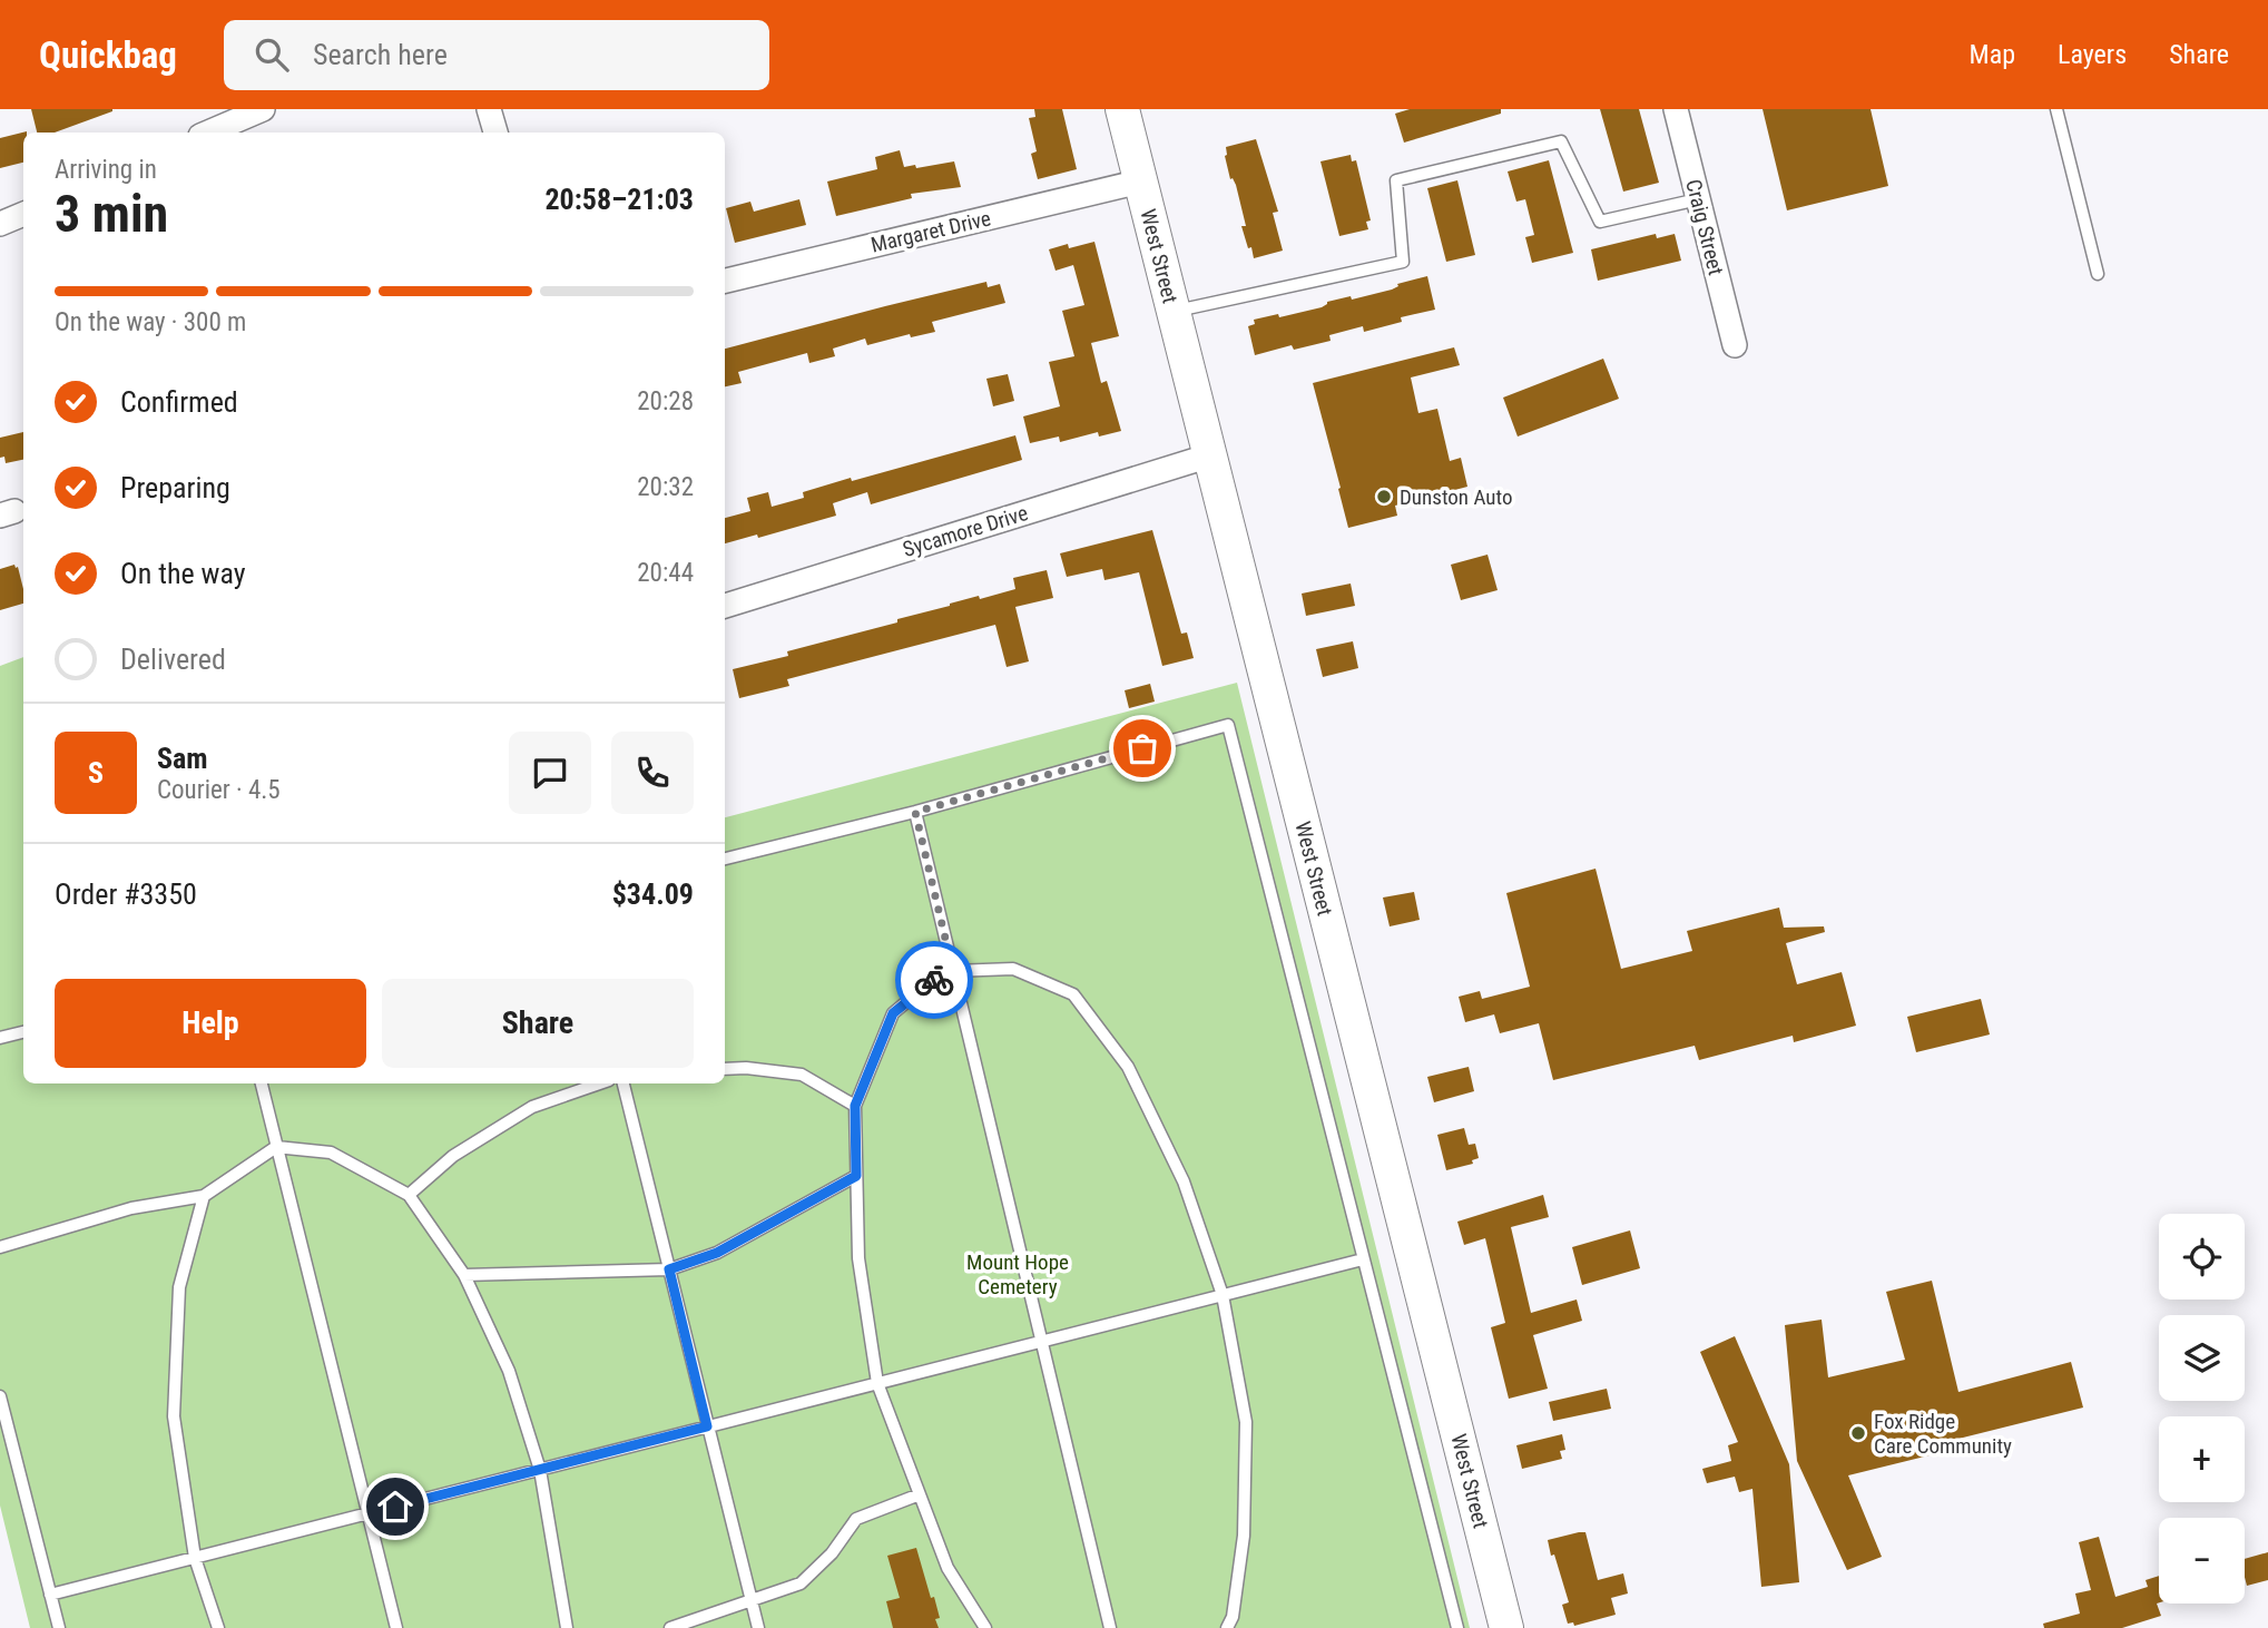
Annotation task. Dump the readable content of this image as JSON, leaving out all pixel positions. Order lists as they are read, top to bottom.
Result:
{
  "streets": {
    "main road": ["West Street"],
    "street": ["Craig Street", "Margaret Drive", "Sycamore Drive"]
  },
  "crossings": [
    ["Margaret Drive", "West Street"],
    ["West Street", "Sycamore Drive"]
  ],
  "parks": ["Mount Hope Cemetery"],
  "places": ["Dunston Auto", "Fox Ridge Care Community"],
  "page": {
    "header": "Quickbag",
    "search": "Search here",
    "nav": ["Map", "Layers", "Share"],
    "heading": ["3 min", "Arriving in", "20:58–21:03"],
    "panel": [
      "Sam",
      "Courier · 4.5",
      "Order #3350",
      "$34.09"
    ],
    "bar": "On the way · 300 m",
    "list": [
      ["Confirmed", "20:28"],
      ["Preparing", "20:32"],
      ["On the way", "20:44"],
      "Delivered"
    ],
    "round": "S",
    "buttons": ["Help", "Share"],
    "map_buttons": ["+", "−"]
  }
}
